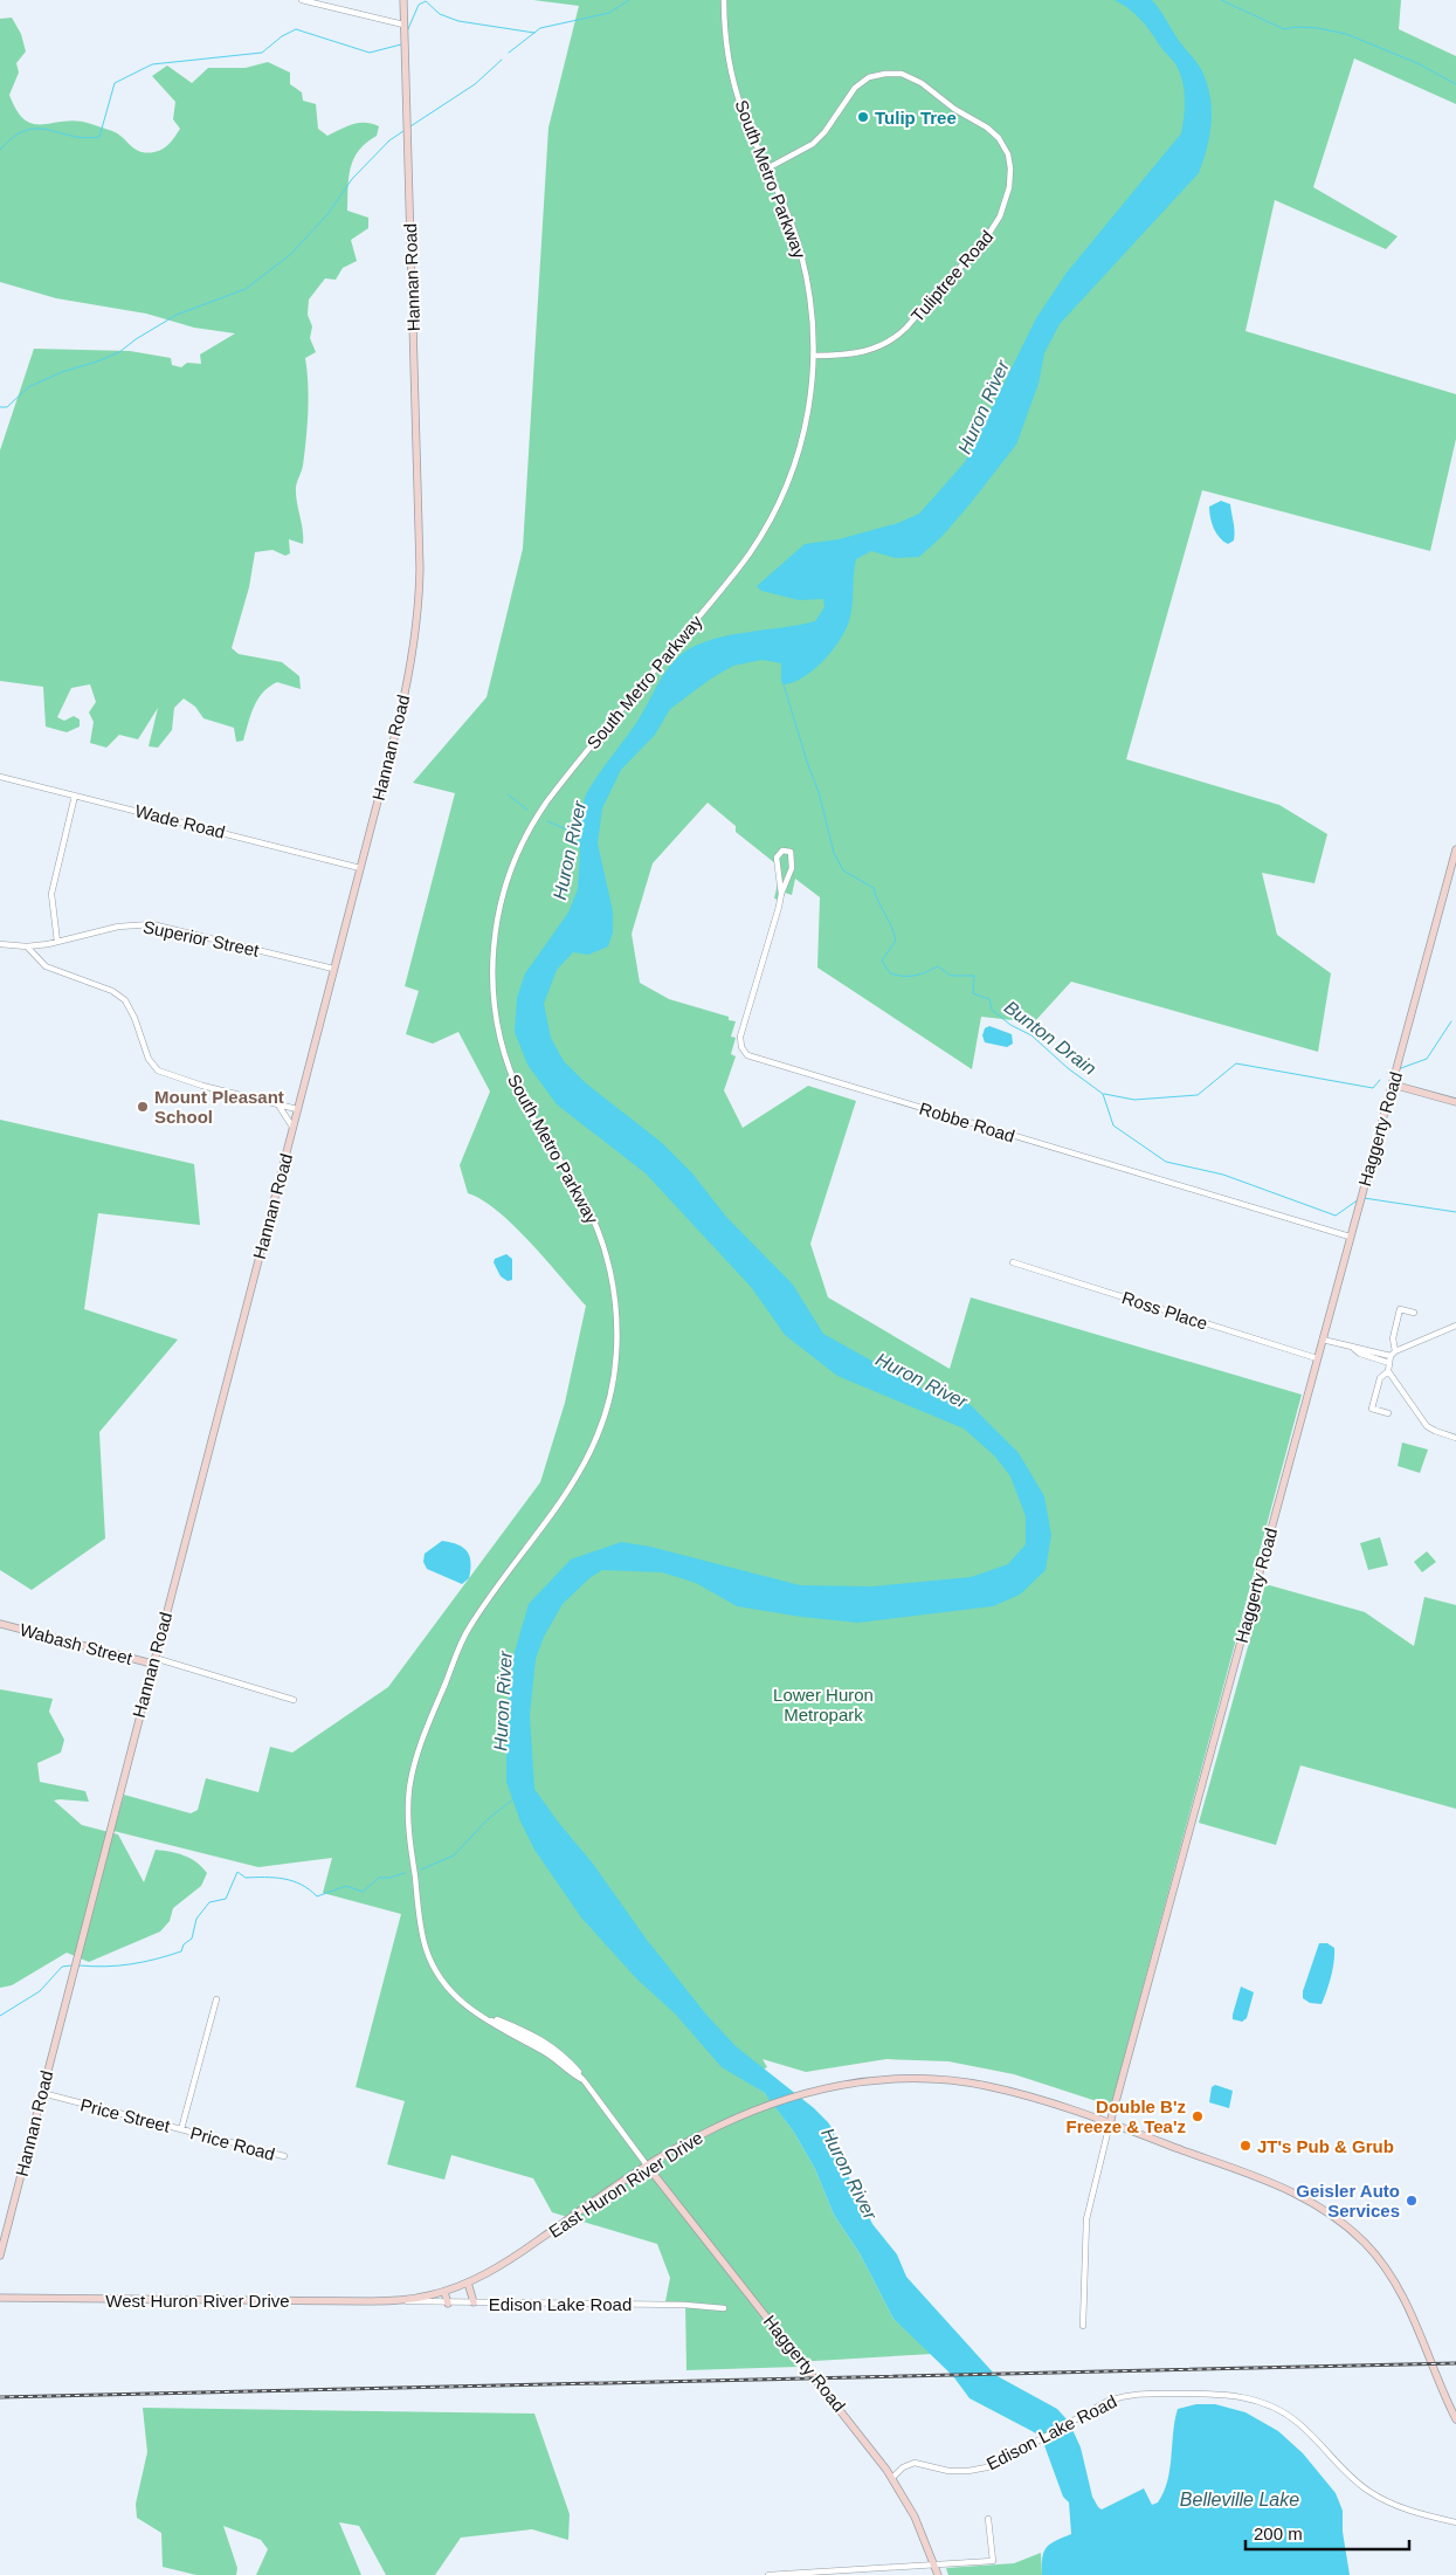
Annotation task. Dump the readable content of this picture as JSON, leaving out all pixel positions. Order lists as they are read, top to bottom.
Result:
{
  "streets": {
    "street": [
      "South Metro Parkway",
      "Tuliptree Road",
      "Hannan Road",
      "Wade Road",
      "Superior Street",
      "Robbe Road",
      "Haggerty Road",
      "Ross Place",
      "Wabash Street",
      "Price Street",
      "Price Road",
      "East Huron River Drive",
      "West Huron River Drive",
      "Edison Lake Road"
    ]
  },
  "crossings": [
    ["South Metro Parkway", "Tuliptree Road"],
    ["South Metro Parkway", "Haggerty Road"],
    ["South Metro Parkway", "East Huron River Drive"],
    ["Hannan Road", "Wade Road"],
    ["Hannan Road", "Superior Street"],
    ["Hannan Road", "Wabash Street"],
    ["Hannan Road", "Price Street"],
    ["Robbe Road", "Haggerty Road"],
    ["Haggerty Road", "Ross Place"],
    ["Haggerty Road", "East Huron River Drive"],
    ["Haggerty Road", "Edison Lake Road"],
    ["Price Street", "Price Road"],
    ["East Huron River Drive", "West Huron River Drive"],
    ["East Huron River Drive", "Edison Lake Road"],
    ["West Huron River Drive", "Edison Lake Road"]
  ],
  "water": ["Huron River", "Bunton Drain", "Belleville Lake"],
  "parks": ["Lower Huron Metropark"],
  "places": [
    "Tulip Tree",
    "Mount Pleasant School",
    "Double B'z Freeze & Tea'z",
    "JT's Pub & Grub",
    "Geisler Auto Services"
  ],
  "scale_bar": "200 m"
}
